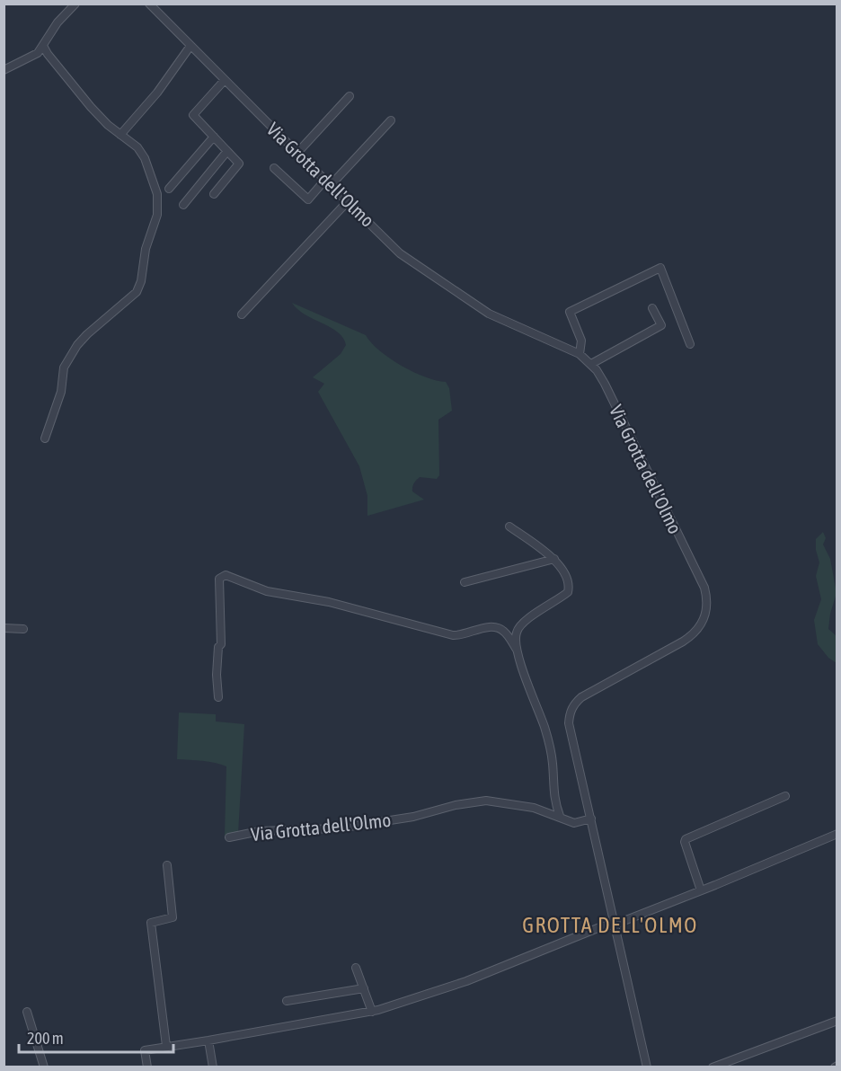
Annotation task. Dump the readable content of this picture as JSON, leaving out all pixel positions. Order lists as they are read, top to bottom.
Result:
{
  "streets": {
    "street": ["Via Grotta dell'Olmo"]
  },
  "districts": ["GROTTA DELL'OLMO"],
  "scale_bar": "200 m"
}
